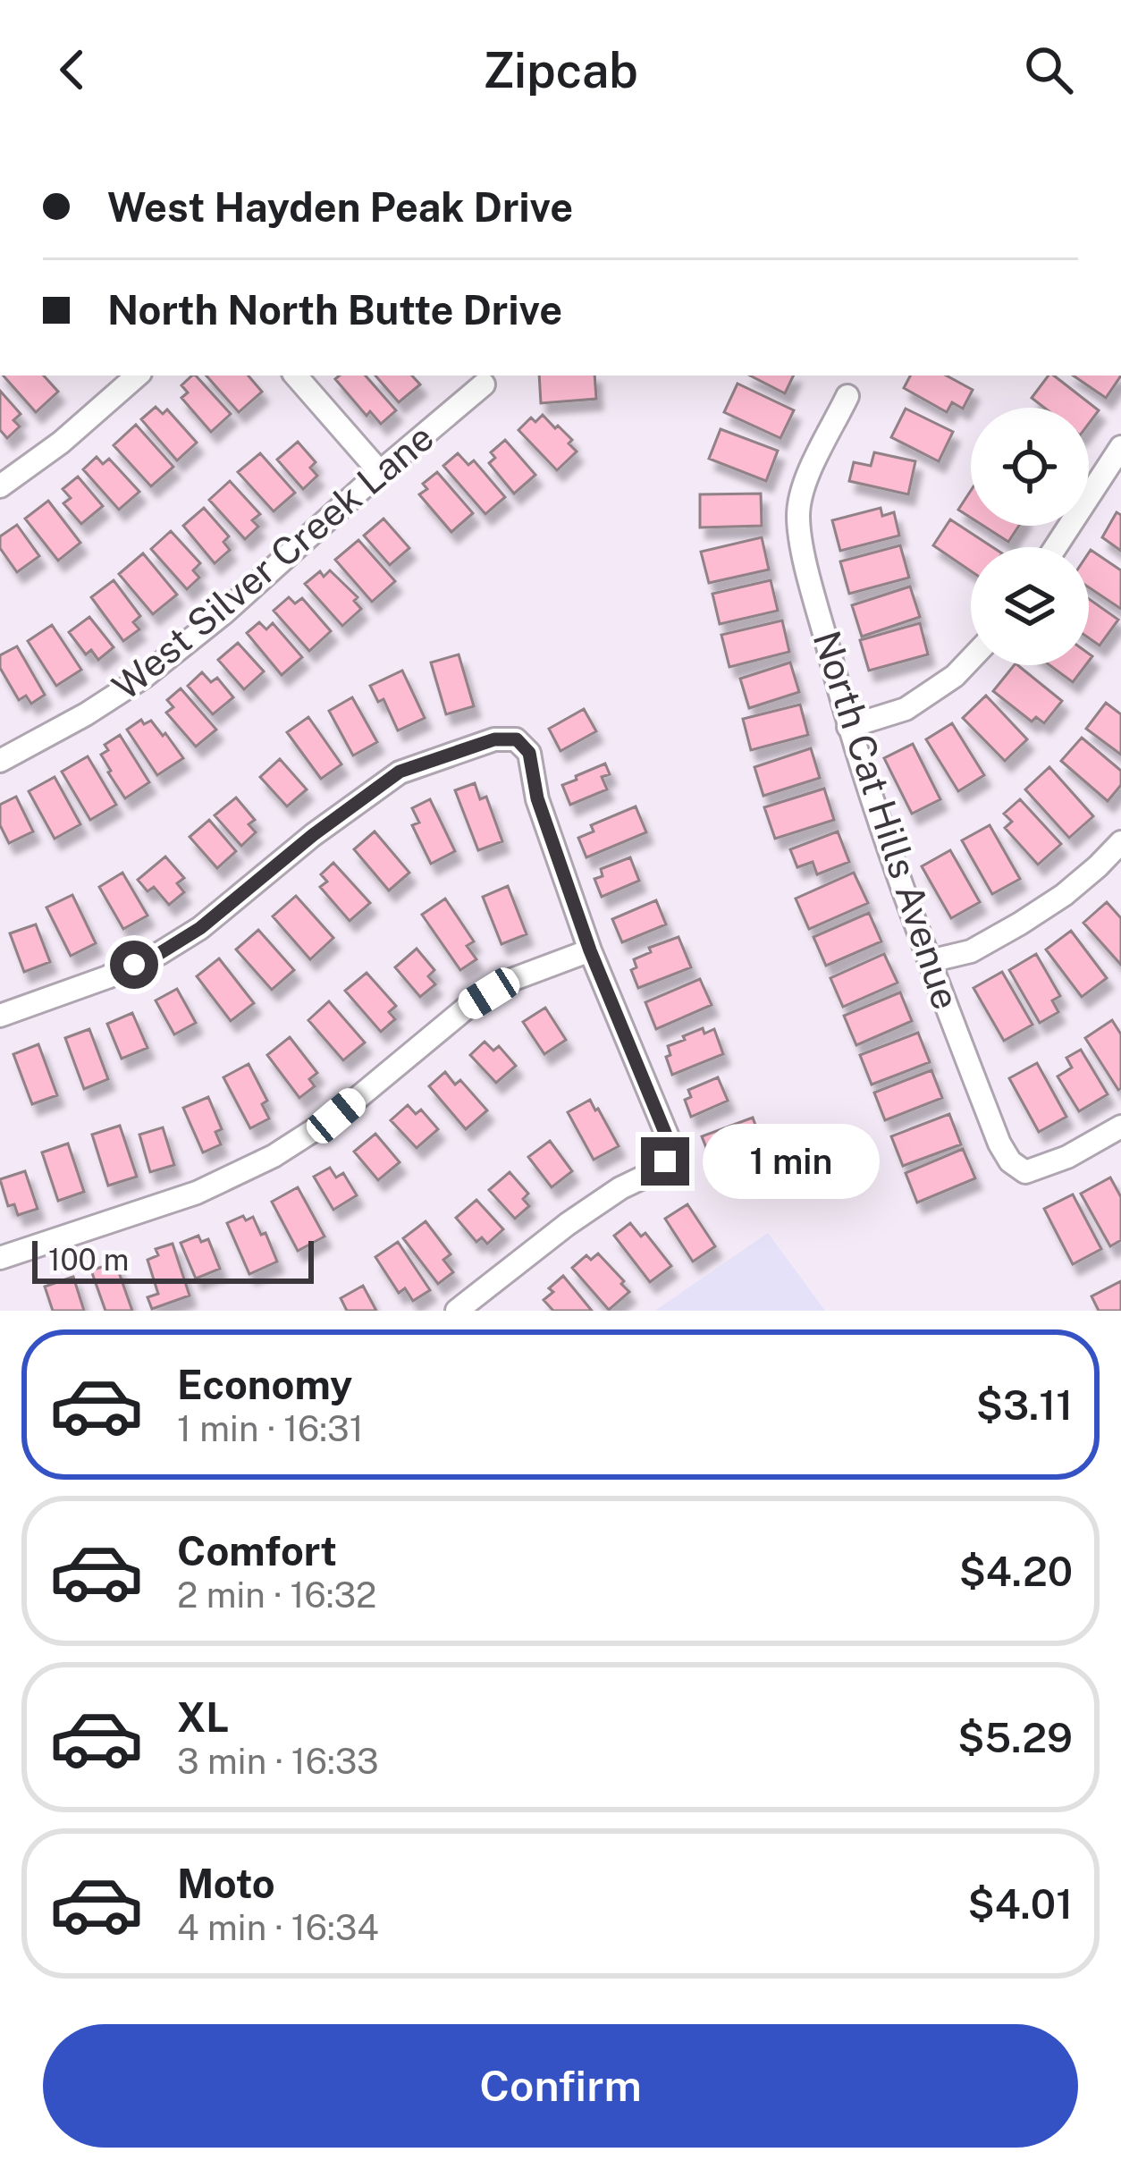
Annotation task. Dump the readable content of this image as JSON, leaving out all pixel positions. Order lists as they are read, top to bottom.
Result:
{
  "streets": {
    "street": ["West Silver Creek Lane", "North Cat Hills Avenue"]
  },
  "scale_bar": "100 m",
  "page": {
    "header": "Zipcab",
    "banner": ["West Hayden Peak Drive", "North North Butte Drive"],
    "bubble": "1 min",
    "scale": "100 m",
    "list": [
      {
        "name": "Economy",
        "note": "1 min · 16:31",
        "value": "$3.11"
      },
      {
        "name": "Comfort",
        "note": "2 min · 16:32",
        "value": "$4.20"
      },
      {
        "name": "XL",
        "note": "3 min · 16:33",
        "value": "$5.29"
      },
      {
        "name": "Moto",
        "note": "4 min · 16:34",
        "value": "$4.01"
      }
    ],
    "buttons": "Confirm"
  }
}
